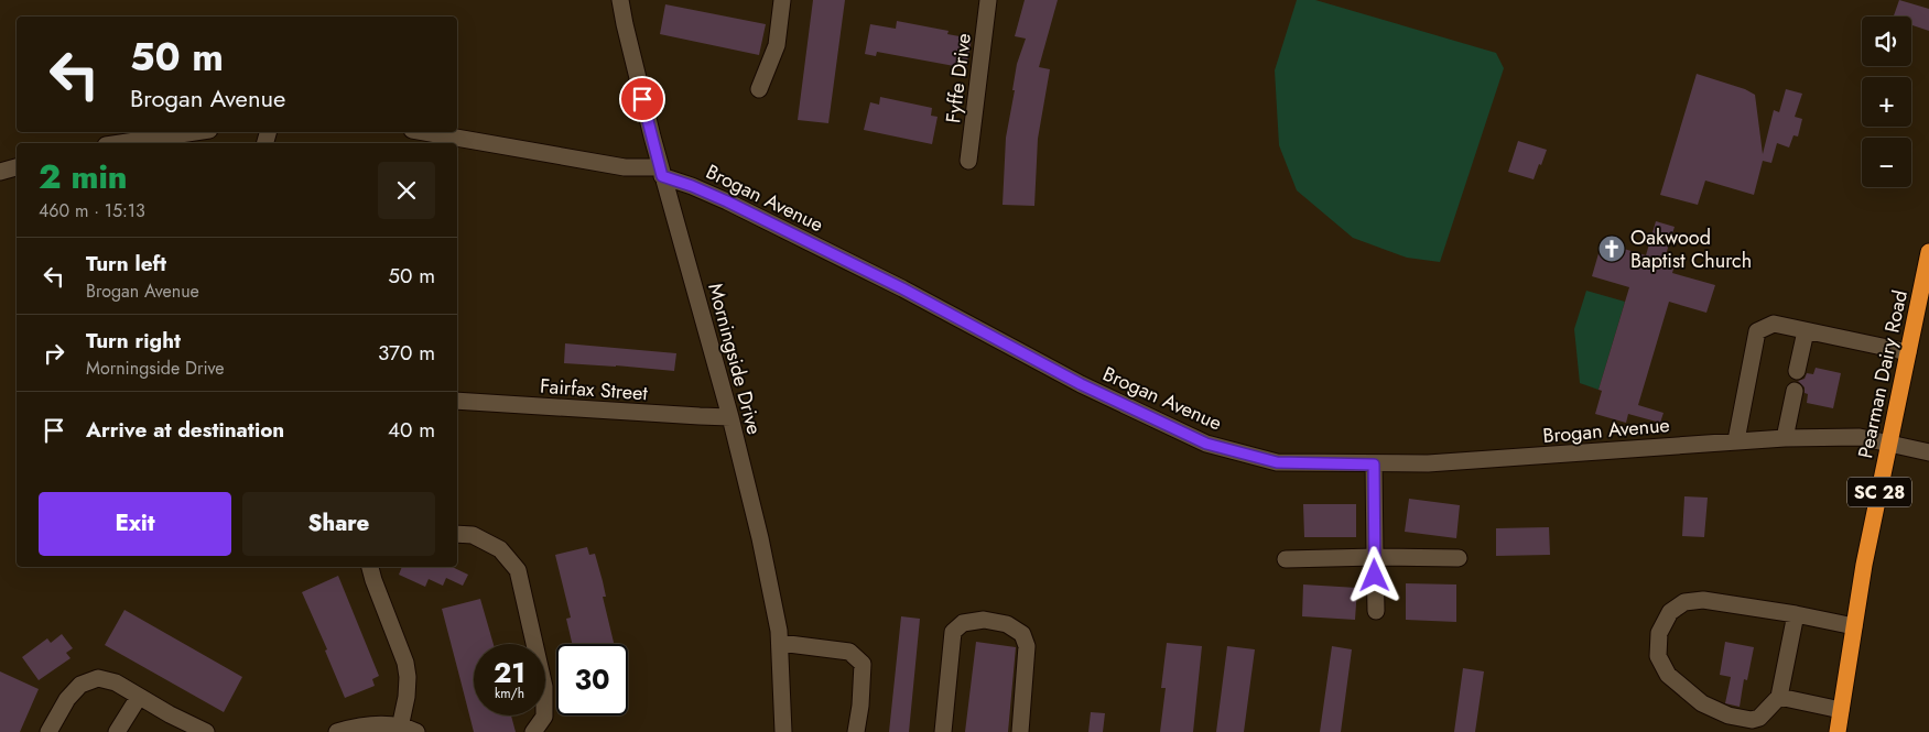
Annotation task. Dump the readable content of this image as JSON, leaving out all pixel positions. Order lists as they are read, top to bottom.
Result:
{
  "streets": {
    "highway": ["Pearman Dairy Road", "SC 28"],
    "street": [
      "Fyffe Drive",
      "Brogan Avenue",
      "Morningside Drive",
      "Fairfax Street"
    ]
  },
  "crossings": [
    ["Brogan Avenue", "Morningside Drive"],
    ["Brogan Avenue", "Pearman Dairy Road"],
    ["Morningside Drive", "Fairfax Street"]
  ],
  "places": {
    "church": ["Oakwood Baptist Church"]
  },
  "page": {
    "map_buttons": ["+", "−"],
    "turn": ["50 m", "Brogan Avenue"],
    "heading": ["2 min", "460 m · 15:13"],
    "list": [
      {
        "name": "Turn left",
        "note": "Brogan Avenue",
        "value": "50 m"
      },
      {
        "name": "Turn right",
        "note": "Morningside Drive",
        "value": "370 m"
      },
      {
        "name": "Arrive at destination",
        "value": "40 m"
      }
    ],
    "buttons": ["Exit", "Share"],
    "speed": "21 km/h",
    "limit": "30"
  }
}
